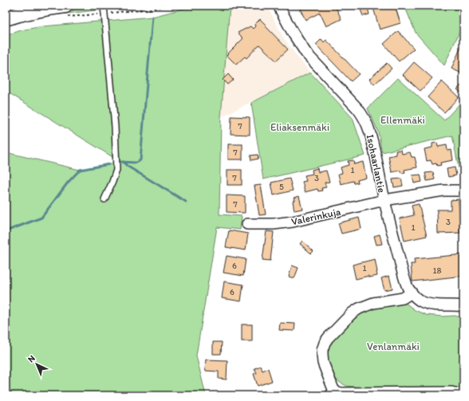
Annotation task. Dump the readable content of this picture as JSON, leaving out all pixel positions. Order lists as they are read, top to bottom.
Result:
{
  "streets": {
    "street": ["Isohaarlantie", "Valerinkuja"]
  },
  "crossings": [
    ["Isohaarlantie", "Valerinkuja"]
  ],
  "parks": ["Ellenmäki", "Eliaksenmäki", "Venlanmäki"],
  "house_numbers": [
    "7",
    "7",
    "1",
    "7",
    "3",
    "5",
    "7",
    "3",
    "1",
    "6",
    "1",
    "18",
    "6"
  ],
  "north": "top left"
}
